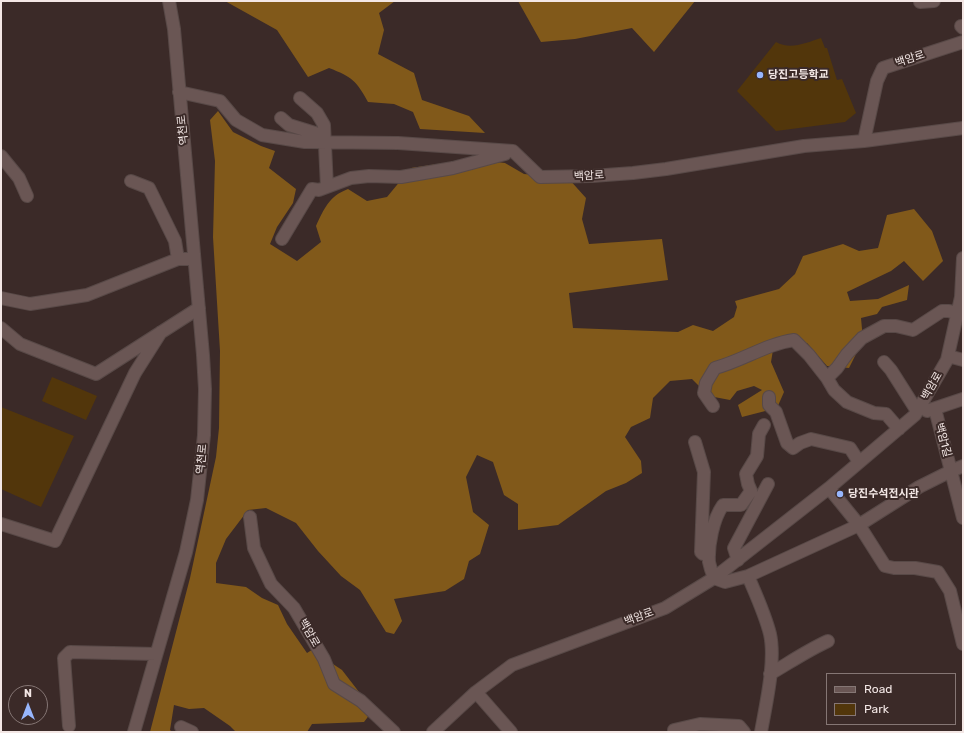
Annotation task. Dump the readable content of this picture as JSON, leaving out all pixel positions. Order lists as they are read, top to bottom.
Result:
{
  "streets": {
    "street": ["백암로", "역천로", "백암1길"]
  },
  "places": ["당진고등학교", "당진수석전시관"],
  "legend": ["Road", "Park"],
  "north": "top"
}
